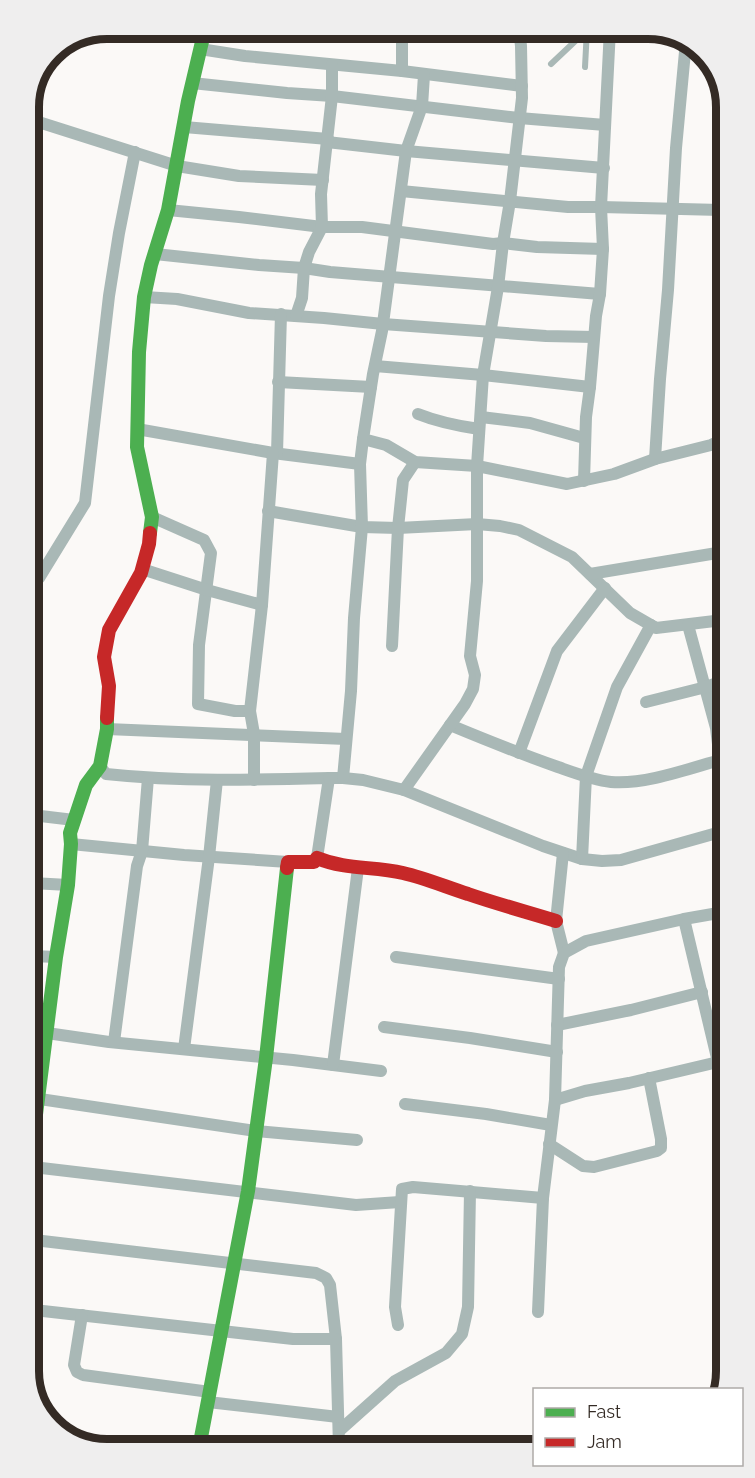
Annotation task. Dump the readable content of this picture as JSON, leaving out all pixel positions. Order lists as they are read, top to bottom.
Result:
{
  "legend": ["Fast", "Jam"]
}
